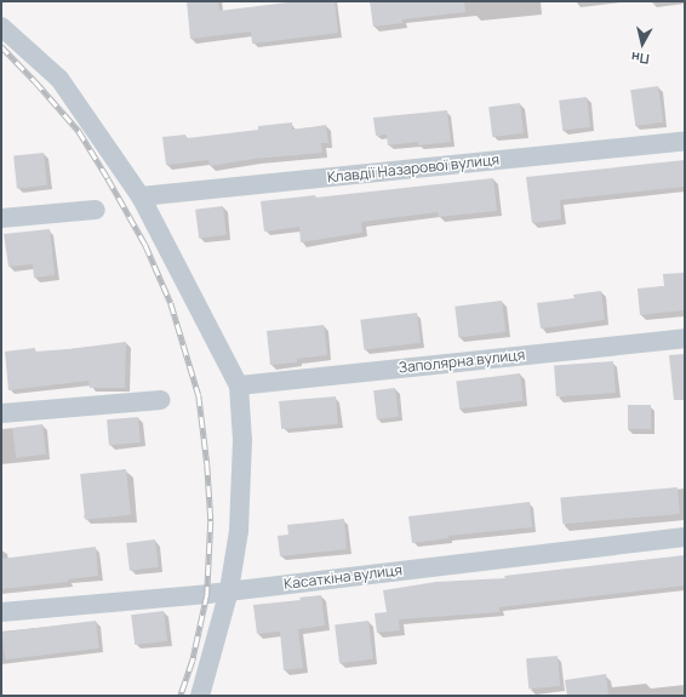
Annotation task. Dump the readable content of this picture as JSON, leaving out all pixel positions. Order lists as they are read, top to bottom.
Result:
{
  "streets": {
    "street": ["Клавдії Назарової вулиця", "Заполярна вулиця", "Касаткіна вулиця"]
  },
  "north": "bottom"
}
